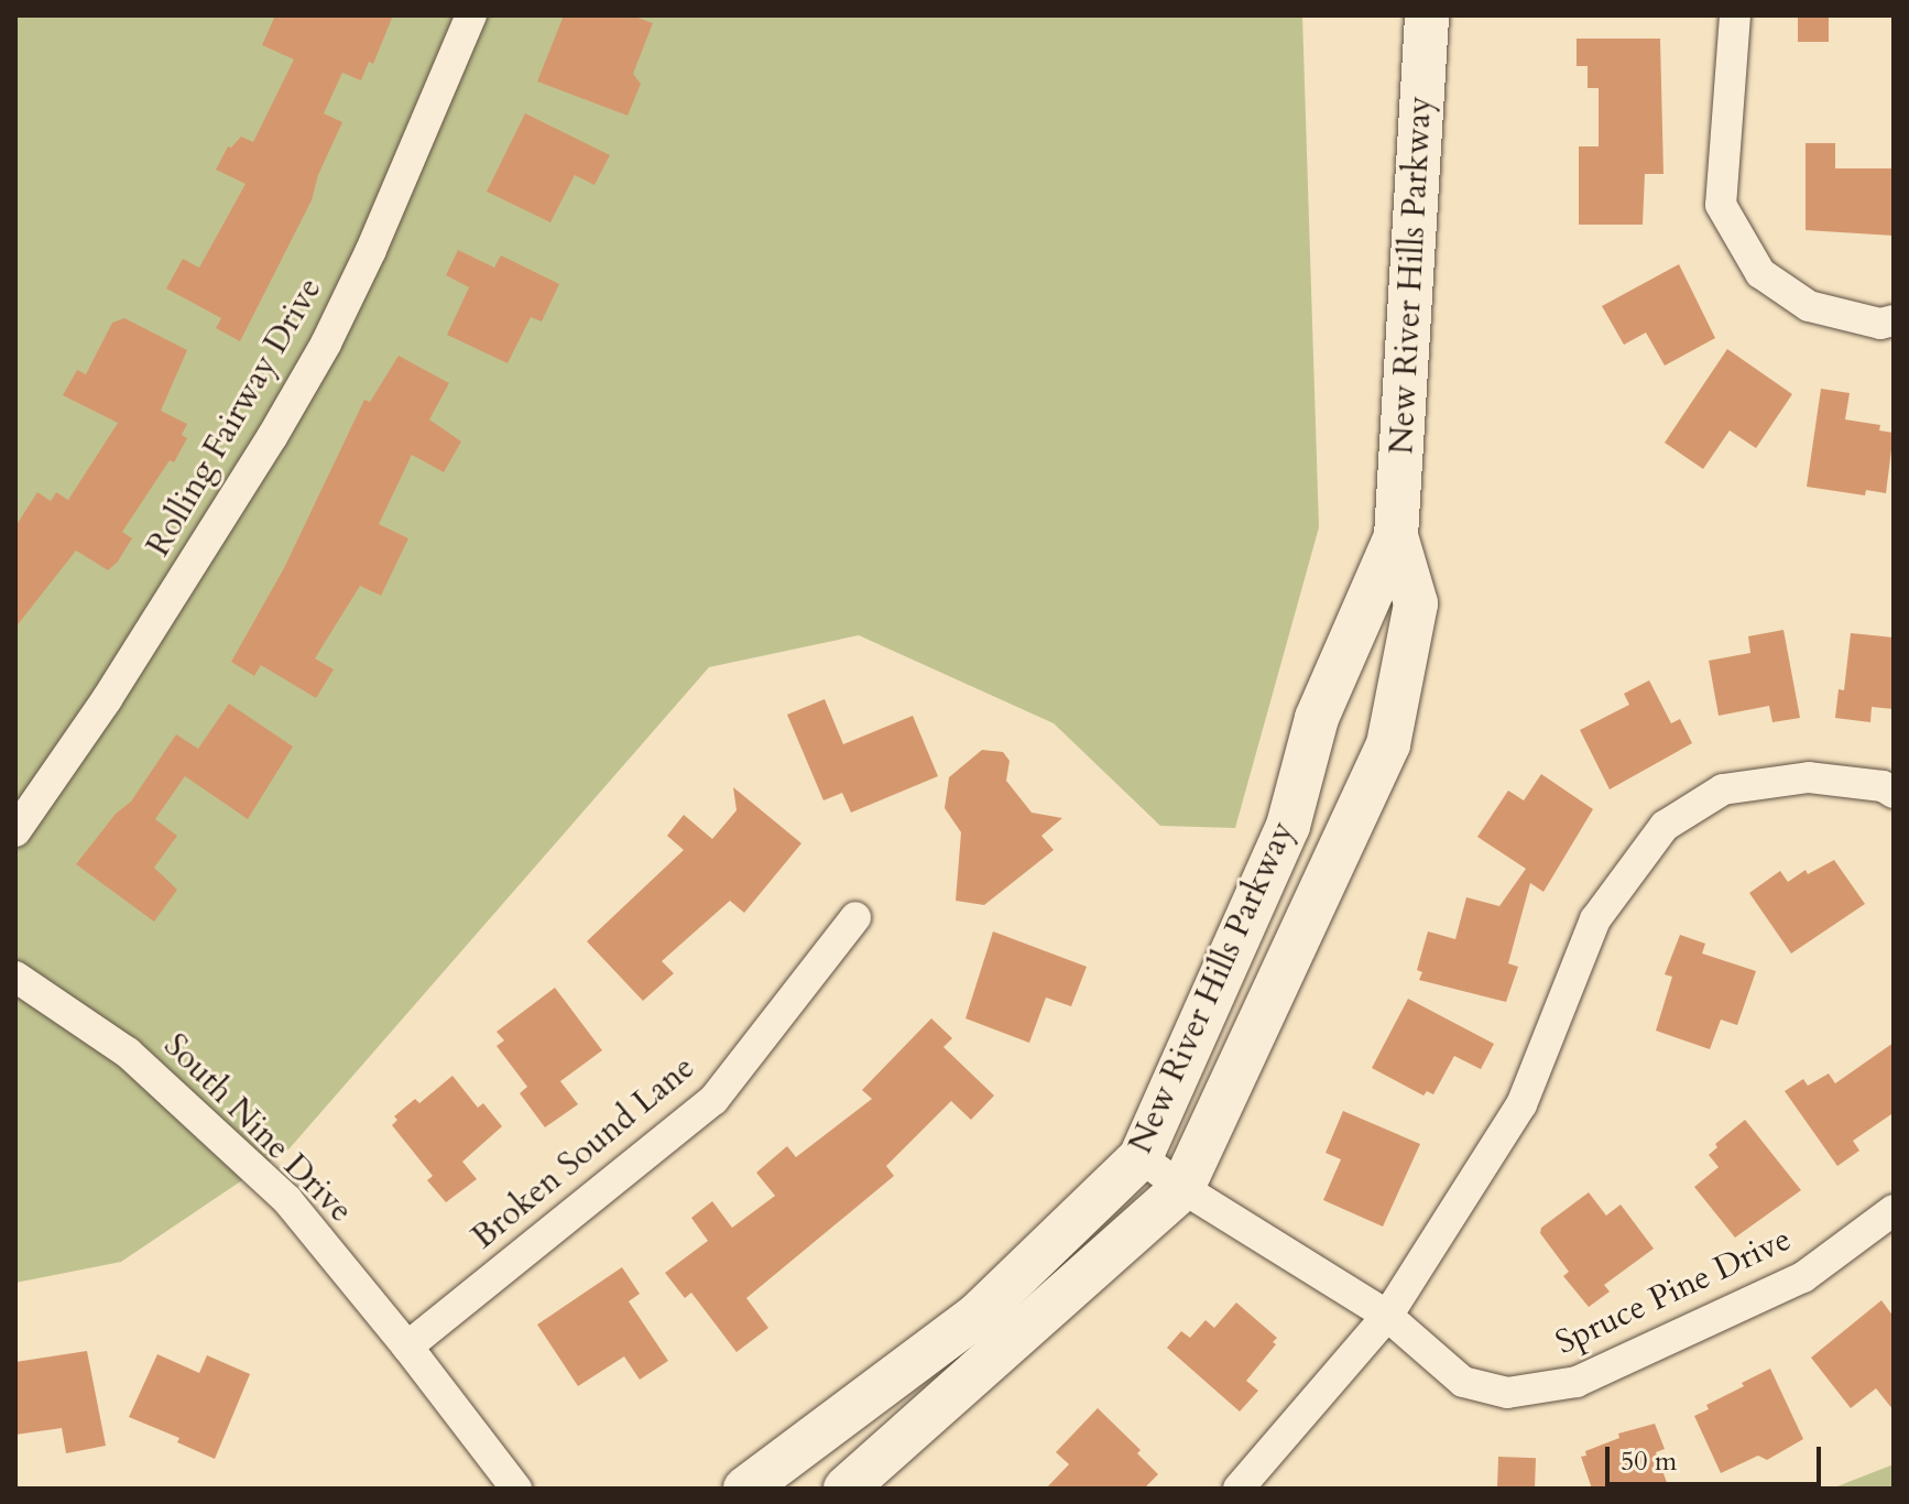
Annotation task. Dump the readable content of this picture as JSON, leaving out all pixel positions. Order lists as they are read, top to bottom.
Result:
{
  "streets": {
    "street": [
      "New River Hills Parkway",
      "Rolling Fairway Drive",
      "South Nine Drive",
      "Broken Sound Lane",
      "Spruce Pine Drive"
    ]
  },
  "crossings": [
    ["New River Hills Parkway", "Spruce Pine Drive"],
    ["South Nine Drive", "Broken Sound Lane"]
  ],
  "scale_bar": "50 m"
}
